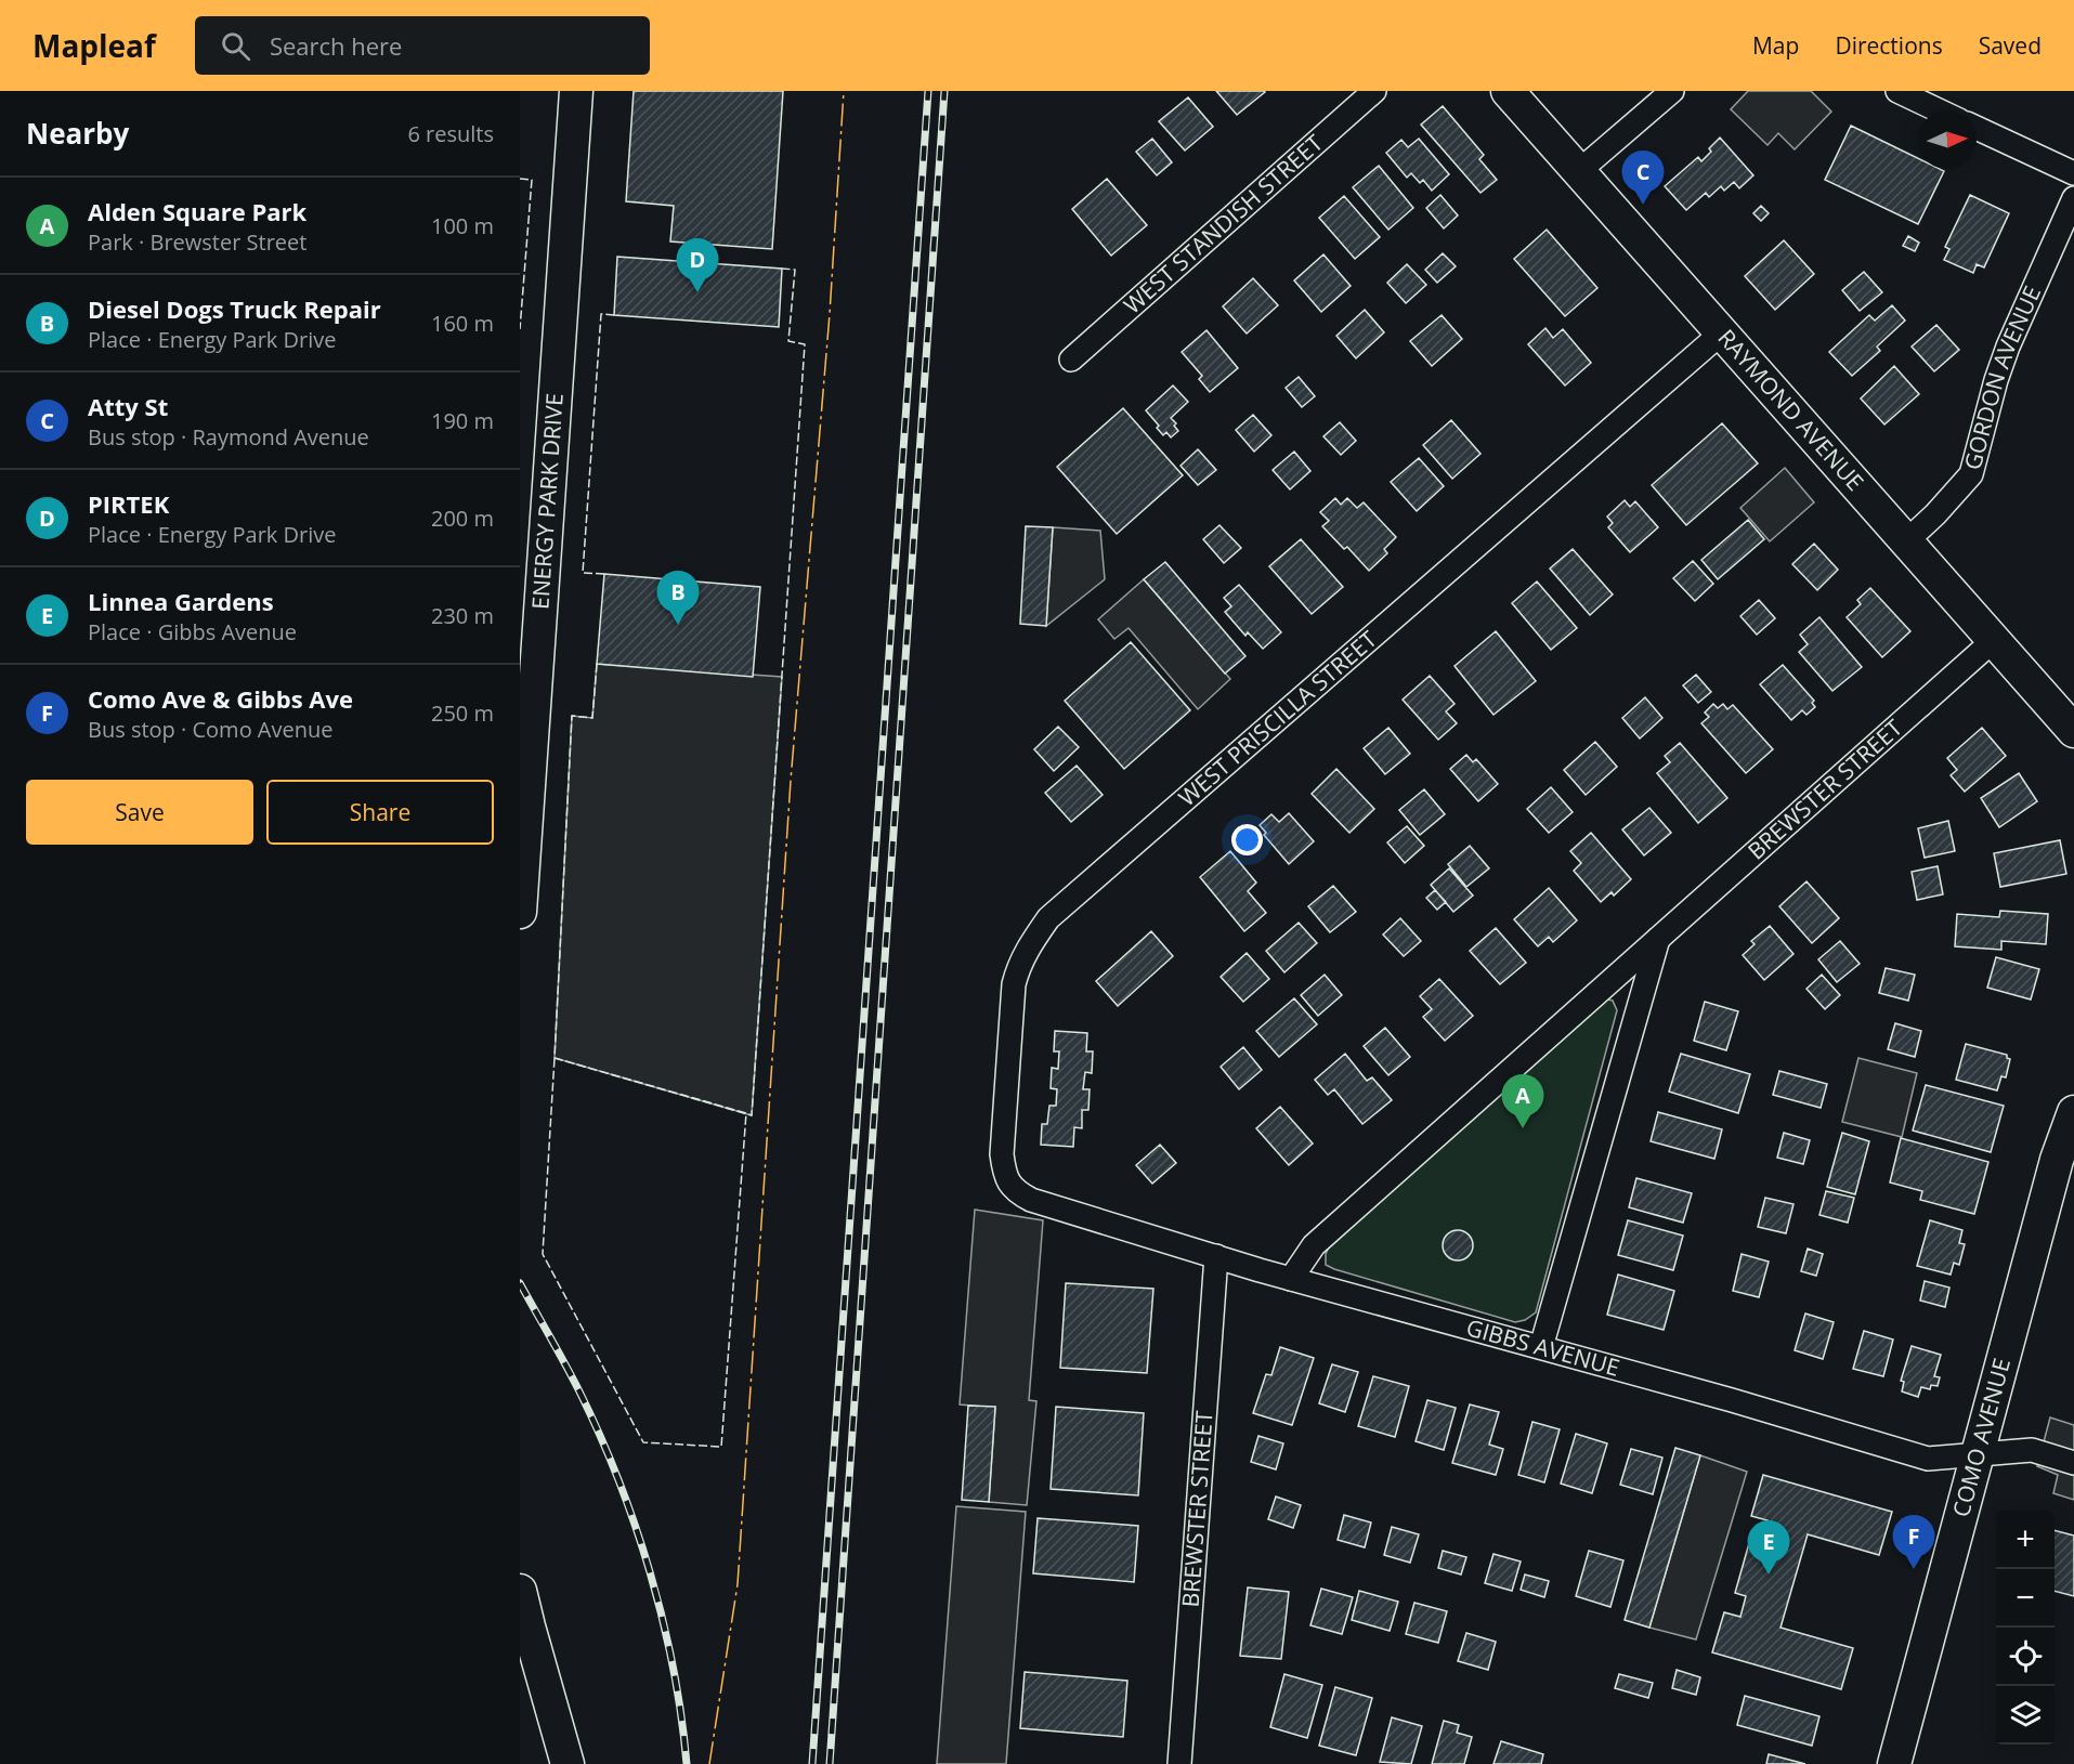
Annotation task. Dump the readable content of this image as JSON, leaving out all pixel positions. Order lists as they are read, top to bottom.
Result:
{
  "streets": {
    "street": [
      "WEST STANDISH STREET",
      "GORDON AVENUE",
      "RAYMOND AVENUE",
      "ENERGY PARK DRIVE",
      "WEST PRISCILLA STREET",
      "BREWSTER STREET",
      "GIBBS AVENUE",
      "COMO AVENUE"
    ]
  },
  "crossings": [
    ["GORDON AVENUE", "RAYMOND AVENUE"],
    ["RAYMOND AVENUE", "WEST PRISCILLA STREET"],
    ["RAYMOND AVENUE", "BREWSTER STREET"],
    ["WEST PRISCILLA STREET", "GIBBS AVENUE"],
    ["BREWSTER STREET", "GIBBS AVENUE"],
    ["GIBBS AVENUE", "COMO AVENUE"]
  ],
  "north": "right",
  "page": {
    "header": "Mapleaf",
    "search": "Search here",
    "nav": ["Map", "Directions", "Saved"],
    "heading": ["Nearby", "6 results"],
    "pins": [
      "C",
      "D",
      "B",
      "A",
      "F",
      "E"
    ],
    "list": [
      {
        "mark": "A",
        "name": "Alden Square Park",
        "note": "Park · Brewster Street",
        "value": "100 m"
      },
      {
        "mark": "B",
        "name": "Diesel Dogs Truck Repair",
        "note": "Place · Energy Park Drive",
        "value": "160 m"
      },
      {
        "mark": "C",
        "name": "Atty St",
        "note": "Bus stop · Raymond Avenue",
        "value": "190 m"
      },
      {
        "mark": "D",
        "name": "PIRTEK",
        "note": "Place · Energy Park Drive",
        "value": "200 m"
      },
      {
        "mark": "E",
        "name": "Linnea Gardens",
        "note": "Place · Gibbs Avenue",
        "value": "230 m"
      },
      {
        "mark": "F",
        "name": "Como Ave & Gibbs Ave",
        "note": "Bus stop · Como Avenue",
        "value": "250 m"
      }
    ],
    "buttons": ["Save", "Share"],
    "map_buttons": ["+", "−"]
  }
}
